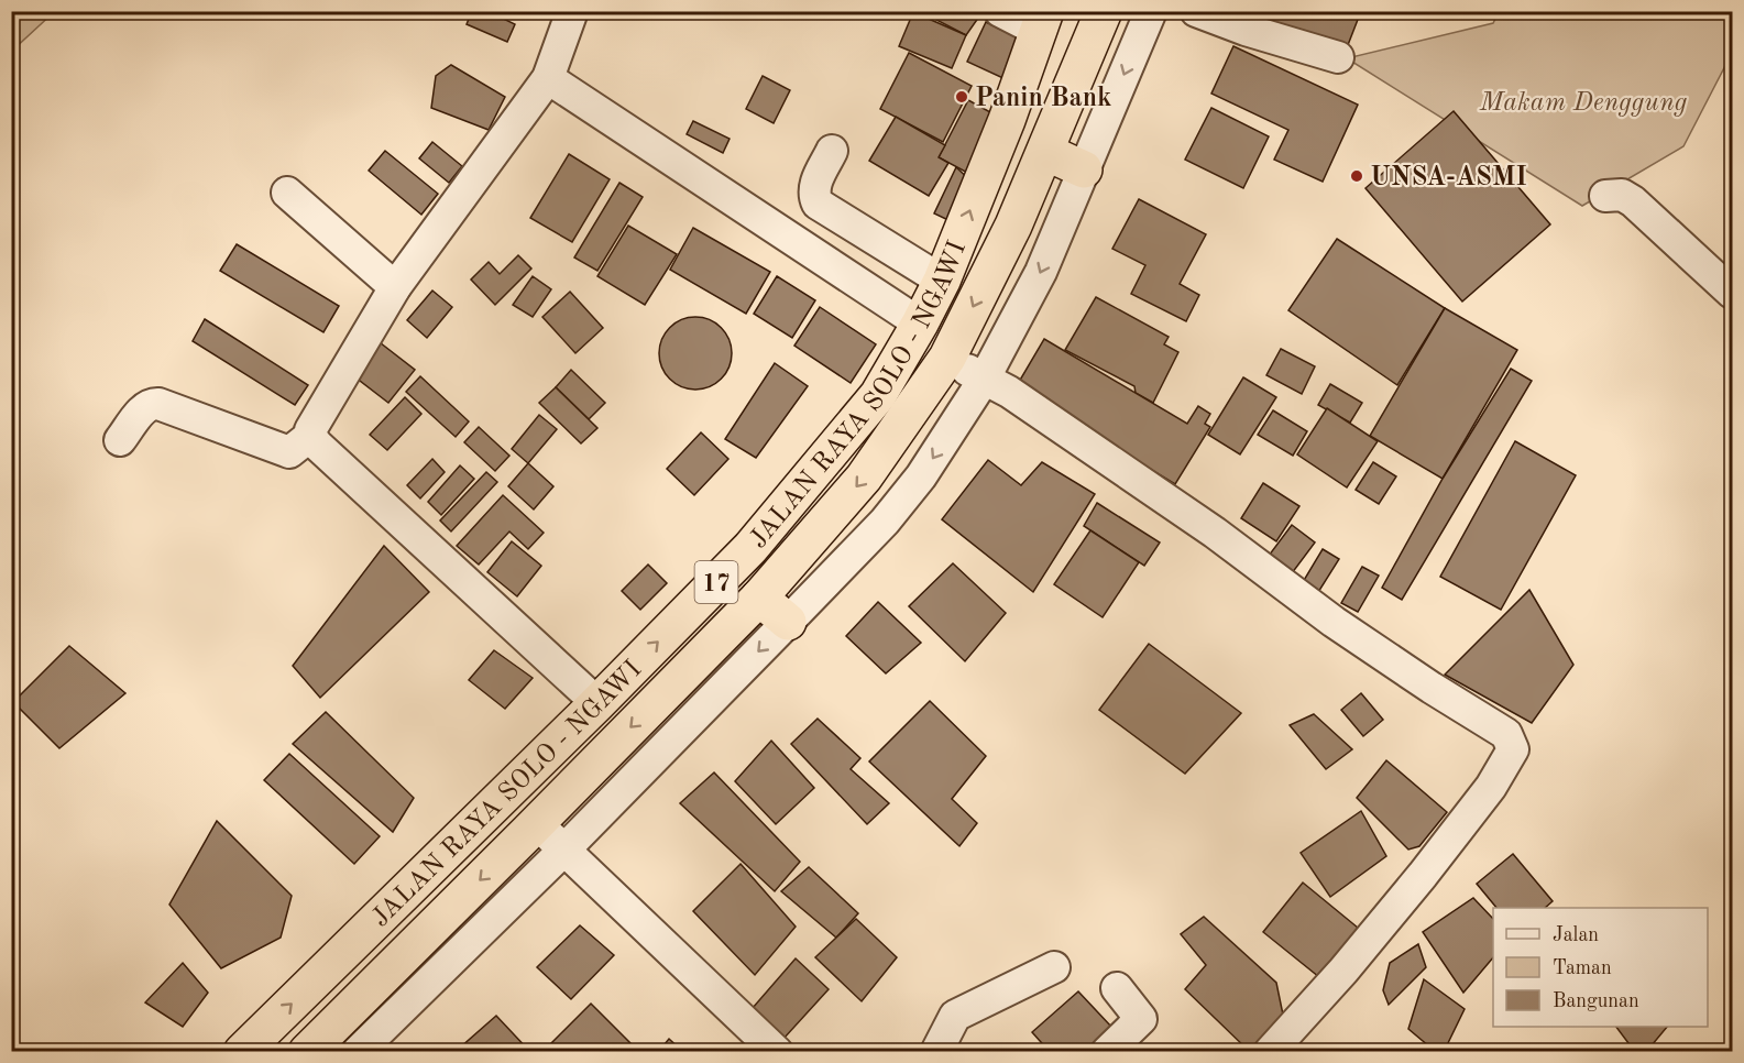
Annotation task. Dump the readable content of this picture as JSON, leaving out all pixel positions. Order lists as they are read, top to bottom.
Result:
{
  "streets": {
    "highway": ["JALAN RAYA SOLO - NGAWI", "17"]
  },
  "parks": ["Makam Denggung"],
  "places": ["Panin Bank", "UNSA-ASMI"],
  "legend": ["Jalan", "Taman", "Bangunan"]
}
